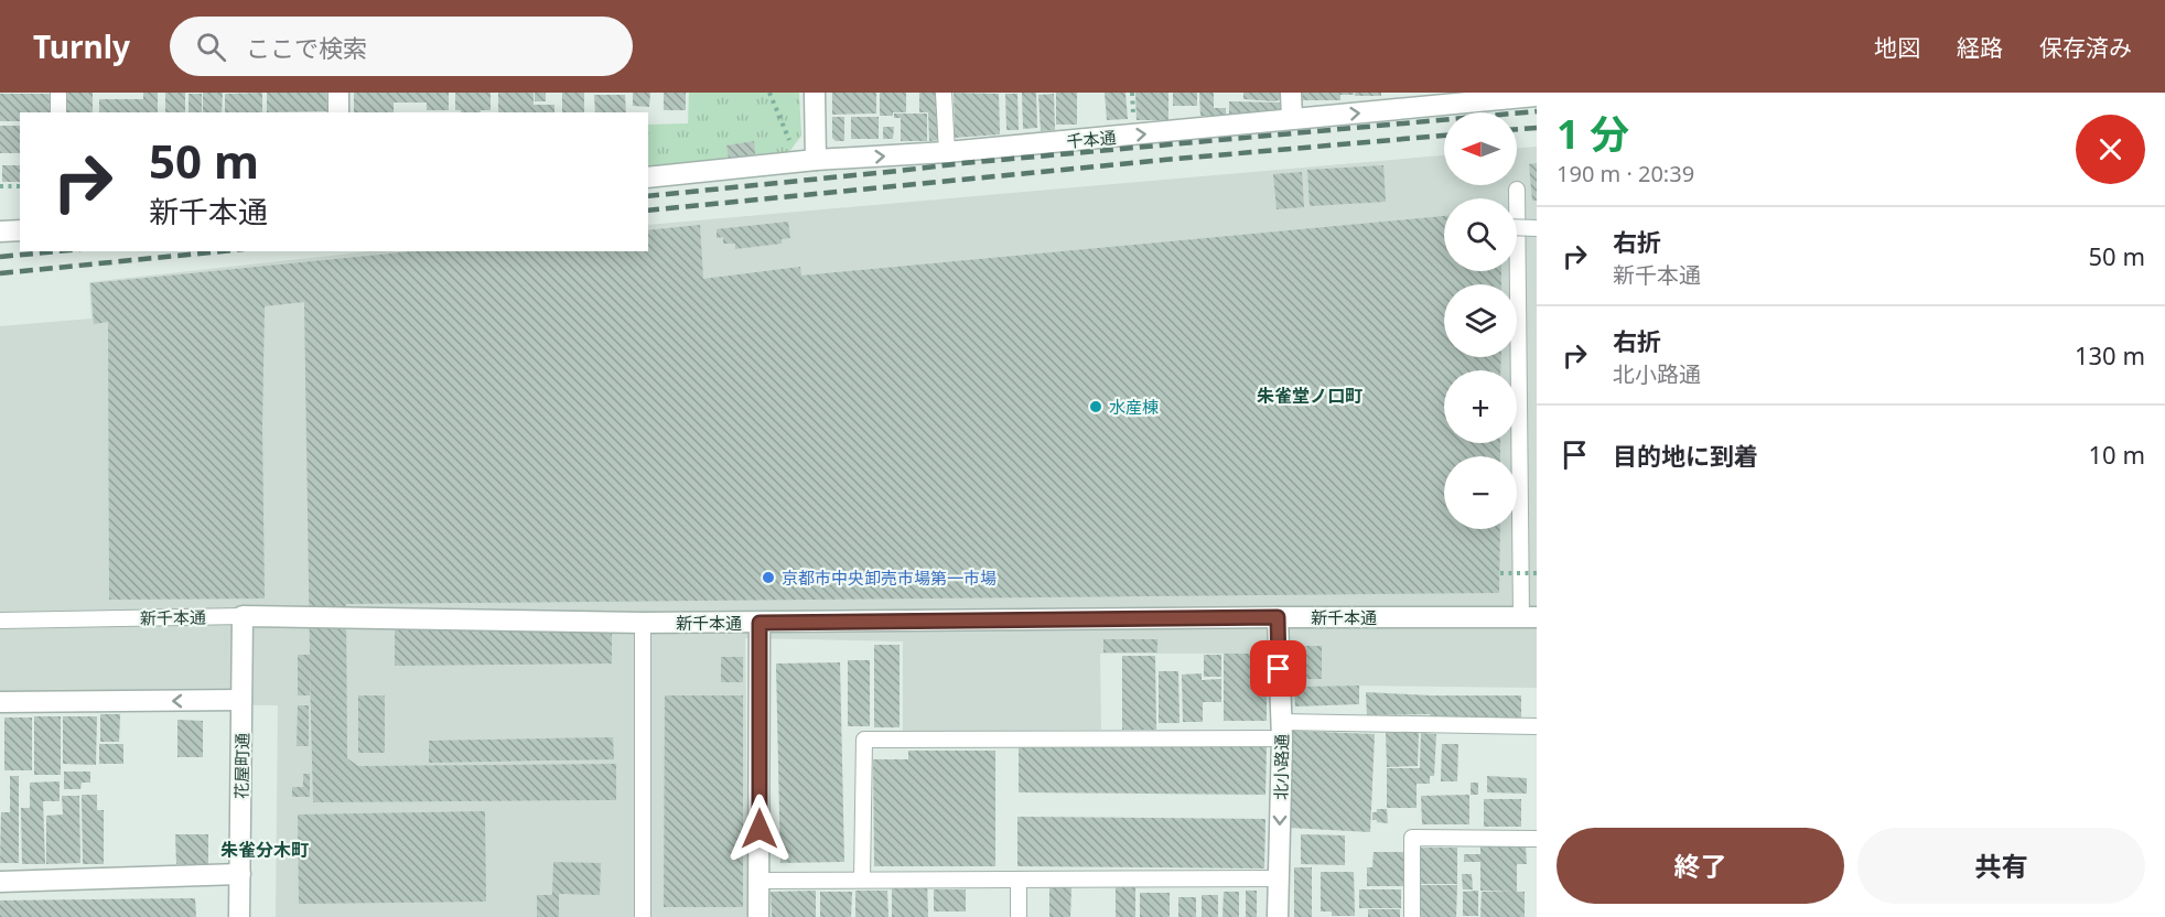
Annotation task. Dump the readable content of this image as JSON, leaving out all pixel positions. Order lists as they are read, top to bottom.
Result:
{
  "streets": {
    "street": [
      "千本通",
      "新千本通",
      "花屋町通",
      "北小路通"
    ]
  },
  "crossings": [
    ["新千本通", "花屋町通"],
    ["新千本通", "北小路通"]
  ],
  "one_way": ["千本通", "北小路通"],
  "districts": ["朱雀堂ノ口町", "朱雀分木町"],
  "places": ["水産棟", "京都市中央卸売市場第一市場"],
  "north": "left",
  "page": {
    "header": "Turnly",
    "search": "ここで検索",
    "nav": ["地図", "経路", "保存済み"],
    "heading": ["1 分", "190 m · 20:39"],
    "map_buttons": ["+", "−"],
    "turn": ["50 m", "新千本通"],
    "list": [
      {
        "name": "右折",
        "note": "新千本通",
        "value": "50 m"
      },
      {
        "name": "右折",
        "note": "北小路通",
        "value": "130 m"
      },
      {
        "name": "目的地に到着",
        "value": "10 m"
      }
    ],
    "buttons": ["終了", "共有"]
  }
}
